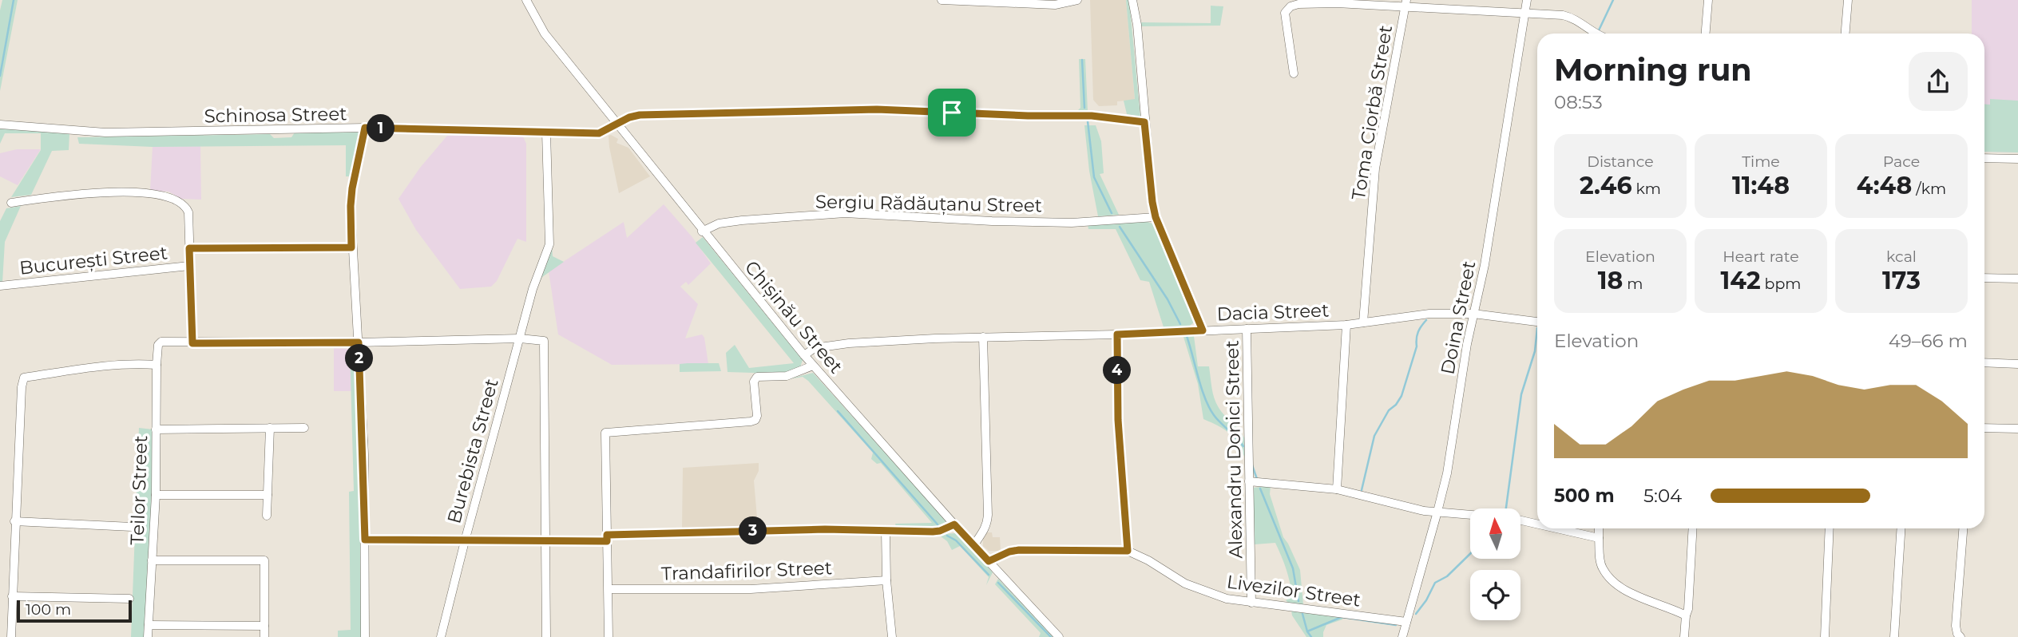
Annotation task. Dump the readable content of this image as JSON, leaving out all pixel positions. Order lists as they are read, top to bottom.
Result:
{
  "streets": {
    "street": [
      "Toma Ciorbă Street",
      "Schinosa Street",
      "Sergiu Rădăuțanu Street",
      "București Street",
      "Dacia Street",
      "Chișinău Street",
      "Doina Street",
      "Alexandru Donici Street",
      "Burebista Street",
      "Teilor Street",
      "Trandafirilor Street",
      "Livezilor Street"
    ]
  },
  "crossings": [
    ["Toma Ciorbă Street", "Dacia Street"],
    ["Schinosa Street", "Chișinău Street"],
    ["Schinosa Street", "Burebista Street"],
    ["Sergiu Rădăuțanu Street", "Chișinău Street"],
    ["Dacia Street", "Chișinău Street"],
    ["Dacia Street", "Doina Street"],
    ["Dacia Street", "Alexandru Donici Street"],
    ["Chișinău Street", "Livezilor Street"],
    ["Doina Street", "Livezilor Street"],
    ["Alexandru Donici Street", "Livezilor Street"]
  ],
  "scale_bar": "100 m",
  "north": "top",
  "page": {
    "heading": ["Morning run", "08:53"],
    "pins": [
      "1",
      "2",
      "4",
      "3"
    ],
    "stats": [
      ["Distance", "2.46 km"],
      ["Time", "11:48"],
      ["Pace", "4:48 /km"],
      ["Elevation", "18 m"],
      ["Heart rate", "142 bpm"],
      ["kcal", "173"]
    ],
    "chart": ["Elevation", "49–66 m"],
    "list": [
      {
        "name": "500 m",
        "note": "5:04"
      }
    ],
    "scale": "100 m"
  }
}
